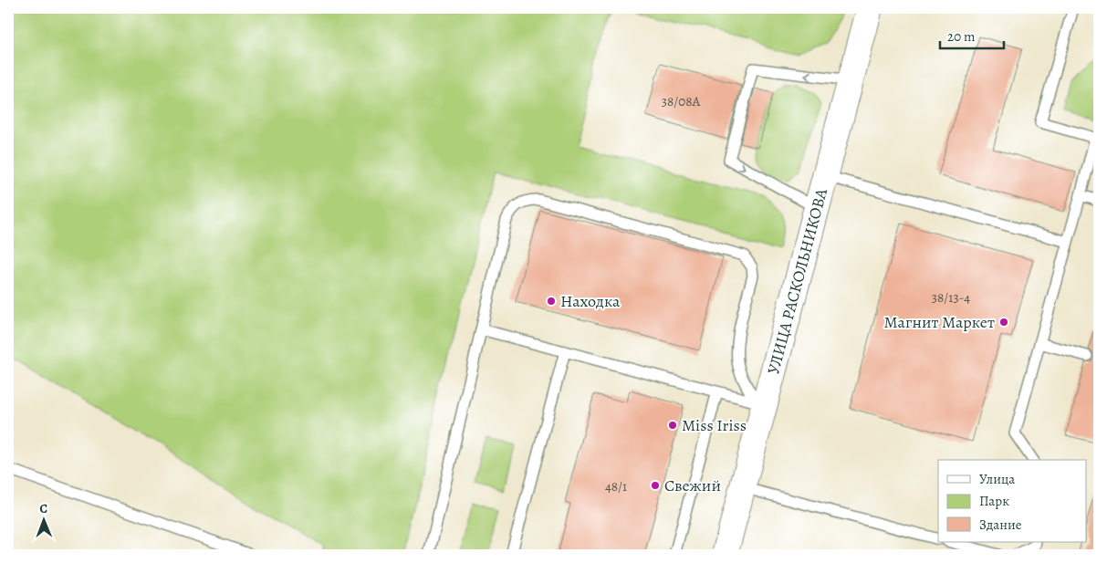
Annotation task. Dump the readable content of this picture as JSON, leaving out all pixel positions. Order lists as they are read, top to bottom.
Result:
{
  "streets": {
    "street": ["УЛИЦА РАСКОЛЬНИКОВА"]
  },
  "places": [
    "Находка",
    "Магнит Маркет",
    "Miss Iriss",
    "Свежий"
  ],
  "house_numbers": ["38/08А", "38/13-4", "48/1"],
  "legend": ["Улица", "Парк", "Здание"],
  "scale_bar": "20 m",
  "north": "top"
}
